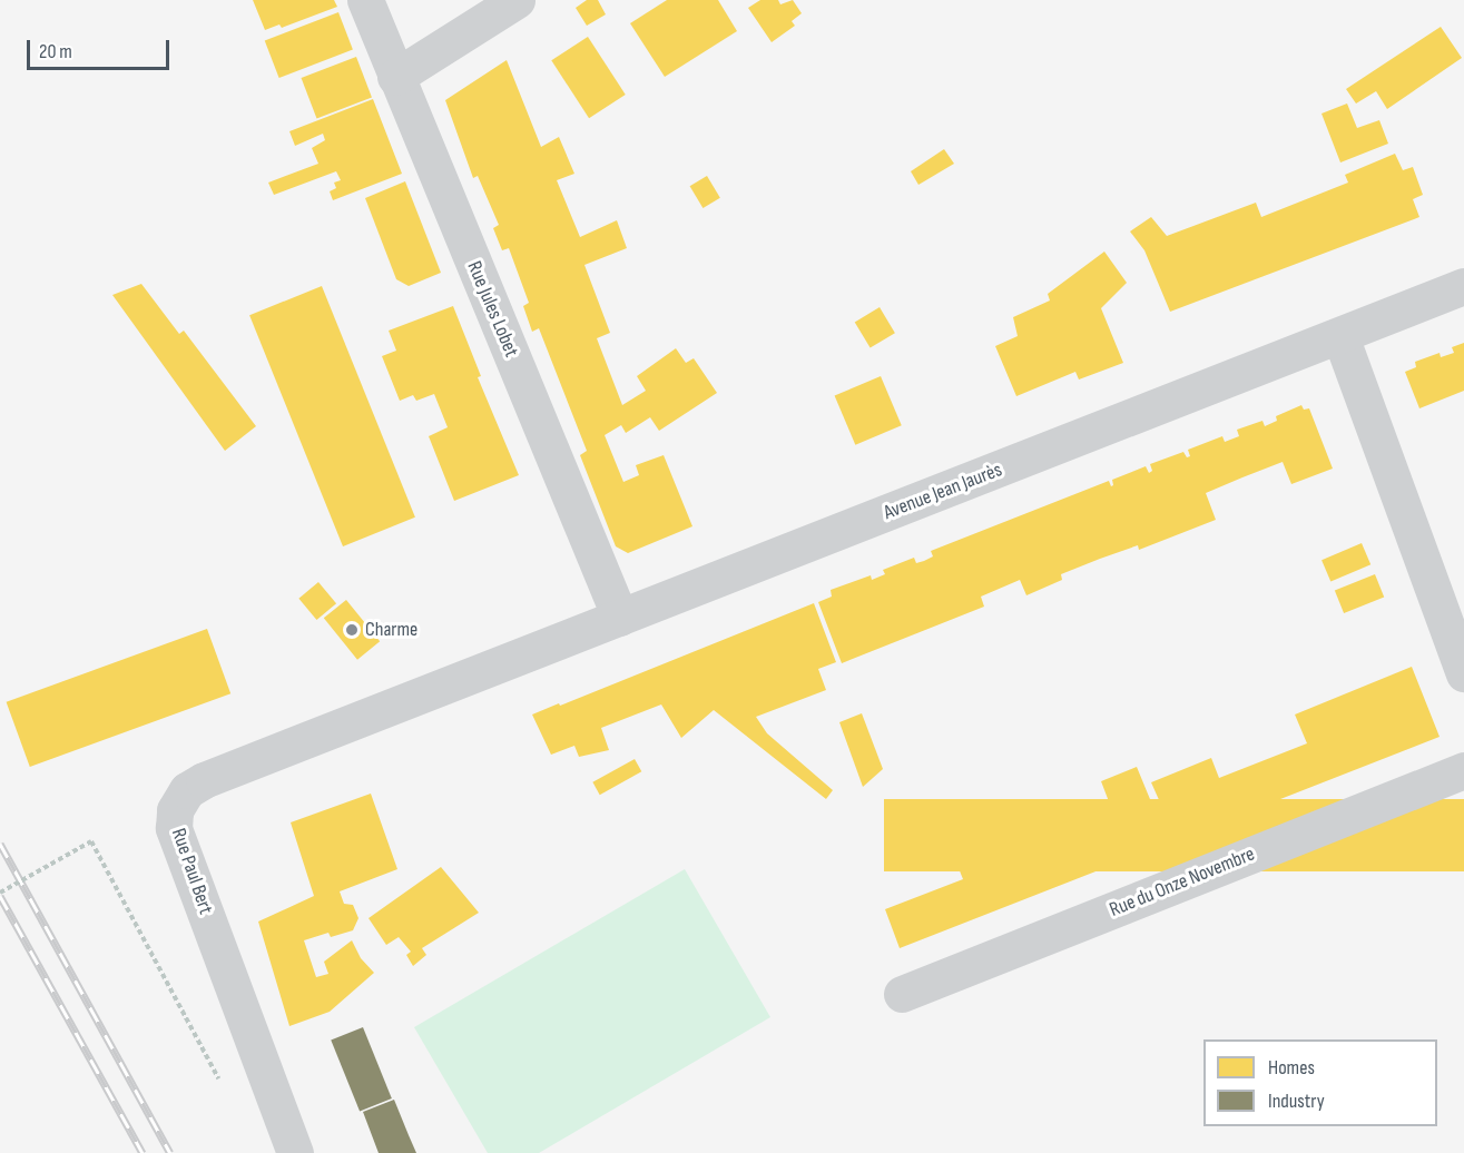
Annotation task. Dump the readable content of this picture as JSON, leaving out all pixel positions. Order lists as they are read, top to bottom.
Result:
{
  "streets": {
    "street": [
      "Rue Jules Lobet",
      "Avenue Jean Jaurès",
      "Rue Paul Bert",
      "Rue du Onze Novembre"
    ]
  },
  "crossings": [
    ["Rue Jules Lobet", "Avenue Jean Jaurès"],
    ["Avenue Jean Jaurès", "Rue Paul Bert"]
  ],
  "places": ["Charme"],
  "legend": ["Homes", "Industry"],
  "scale_bar": "20 m"
}
